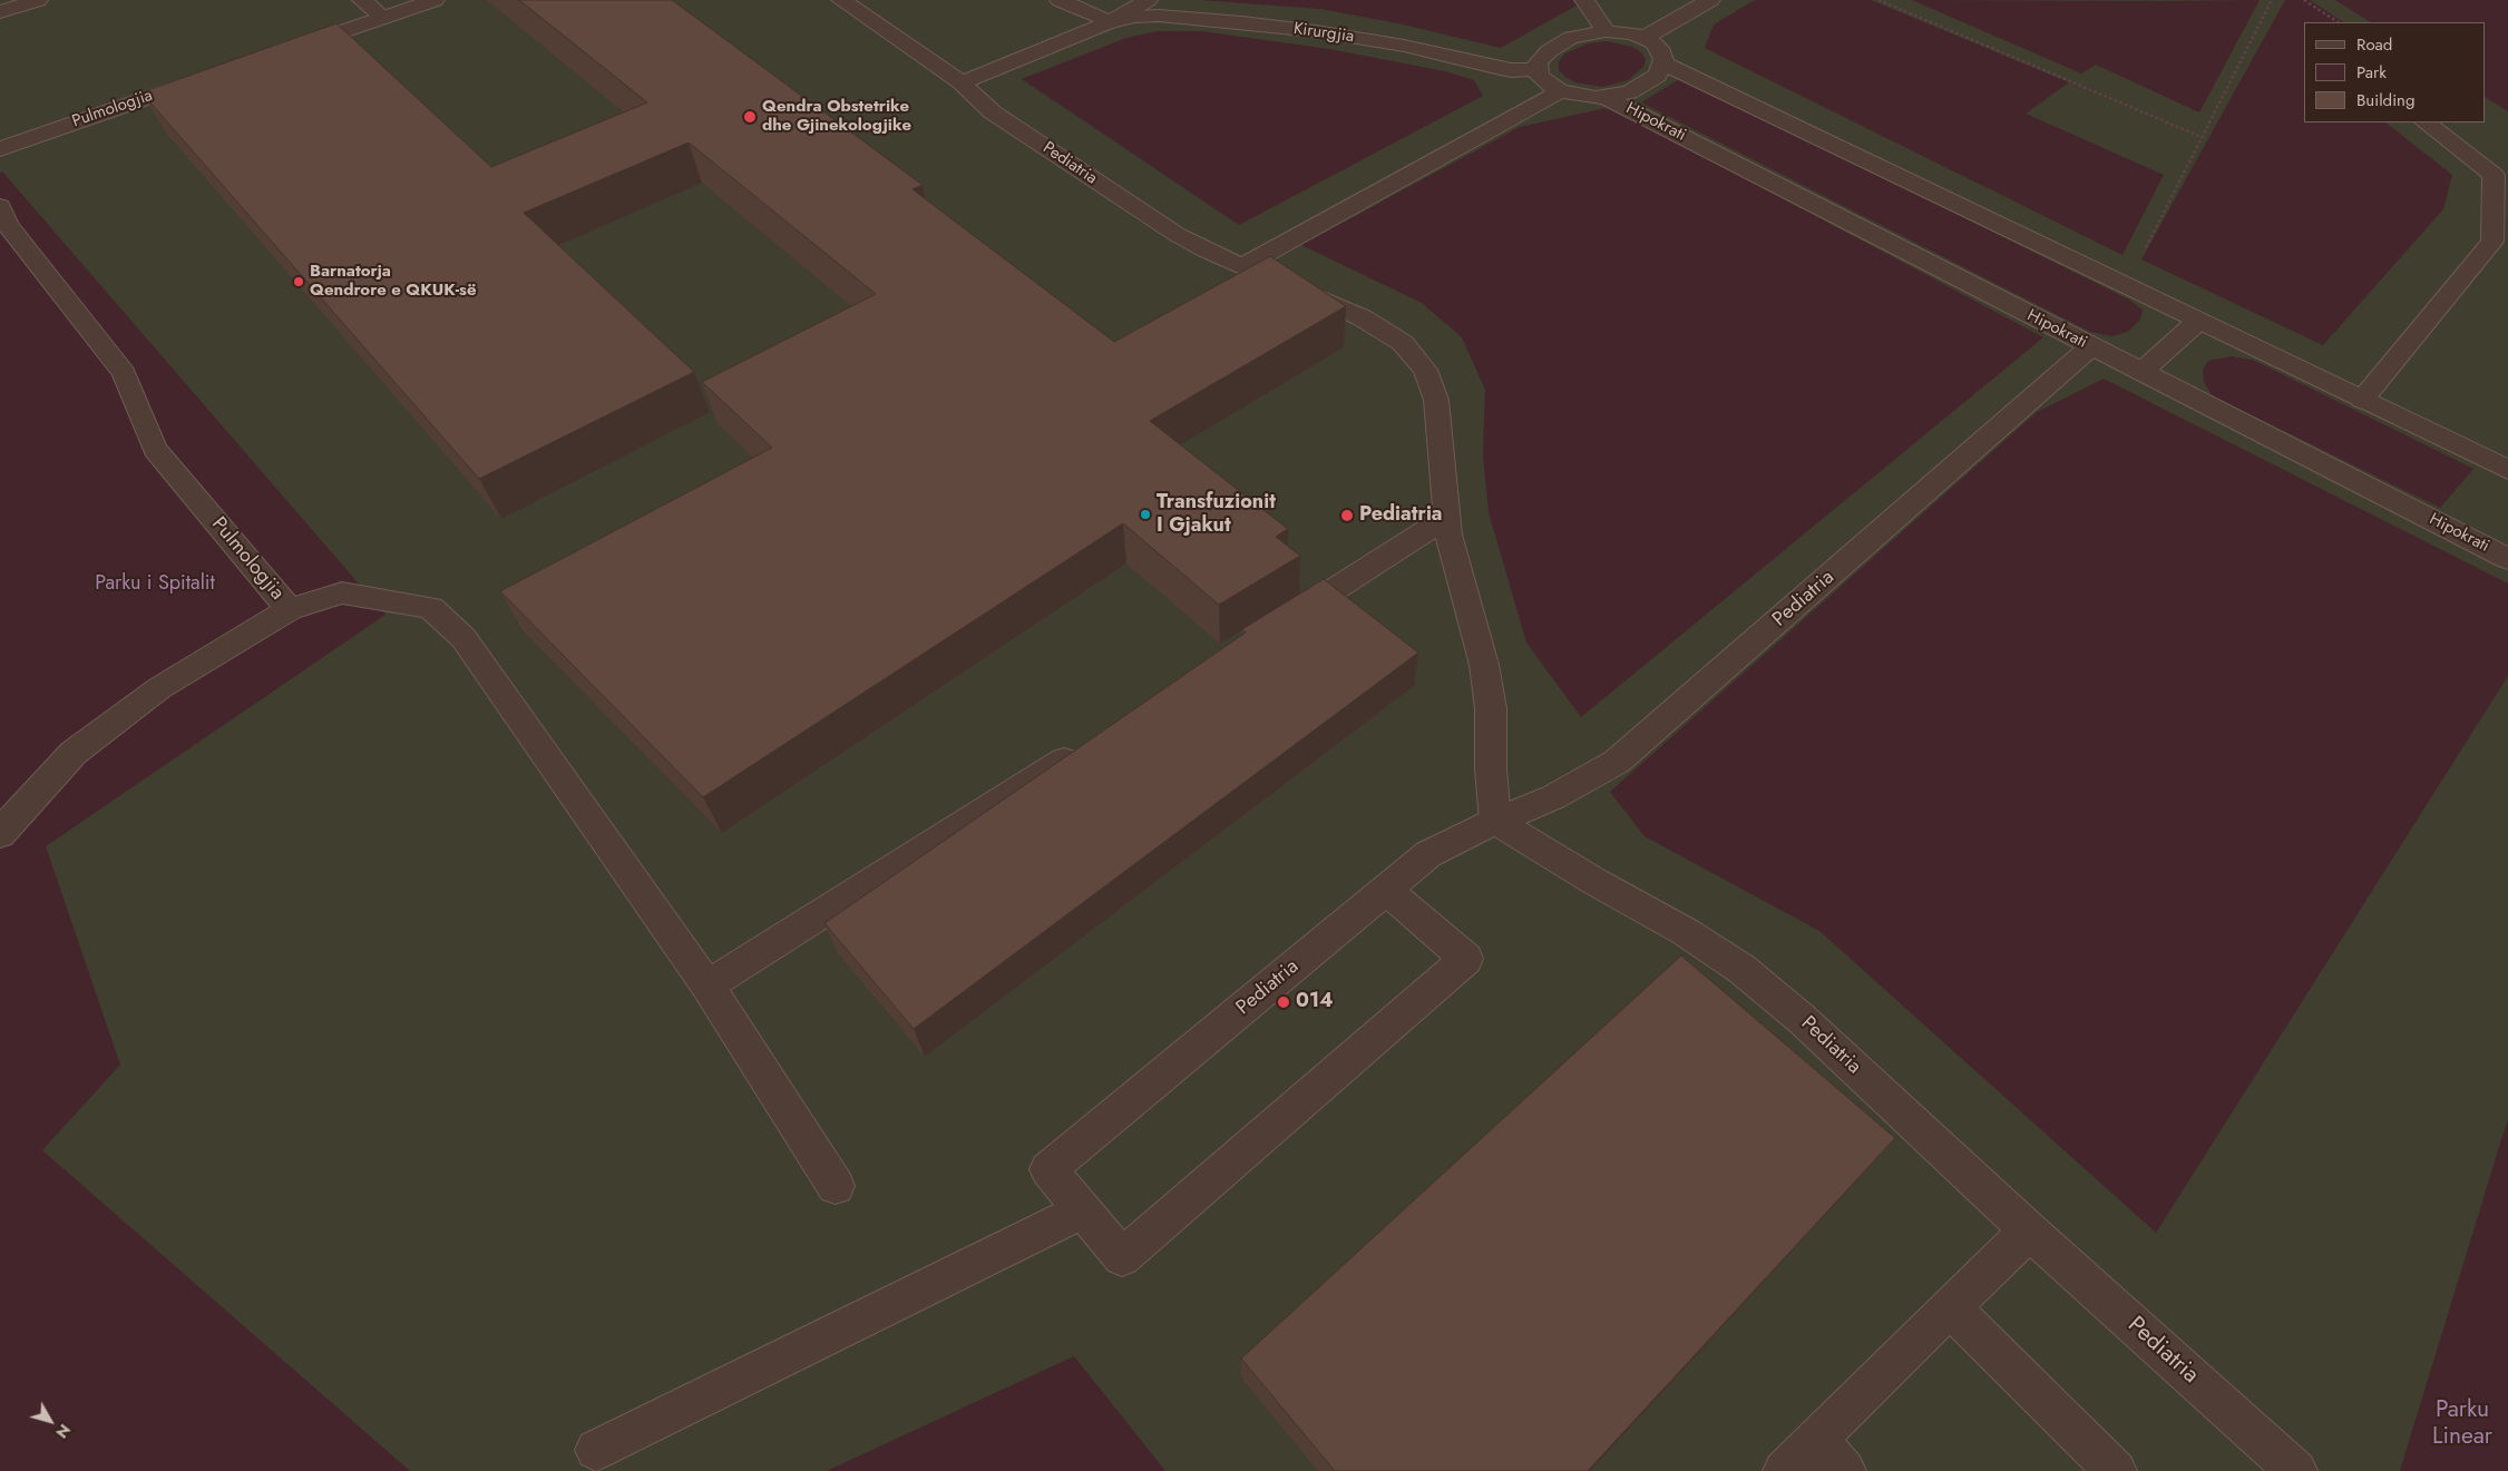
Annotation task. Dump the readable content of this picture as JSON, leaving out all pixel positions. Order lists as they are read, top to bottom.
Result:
{
  "streets": {
    "street": [
      "Kirurgjia",
      "Pulmologjia",
      "Hipokrati",
      "Pediatria"
    ]
  },
  "crossings": [
    ["Kirurgjia", "Hipokrati"],
    ["Kirurgjia", "Pediatria"],
    ["Hipokrati", "Pediatria"]
  ],
  "parks": ["Parku i Spitalit", "Parku Linear"],
  "places": [
    "Qendra Obstetrike dhe Gjinekologjike",
    "Barnatorja Qendrore e QKUK-së",
    "Transfuzionit I Gjakut",
    "Pediatria",
    "014"
  ],
  "legend": ["Road", "Park", "Building"],
  "north": "bottom right"
}
